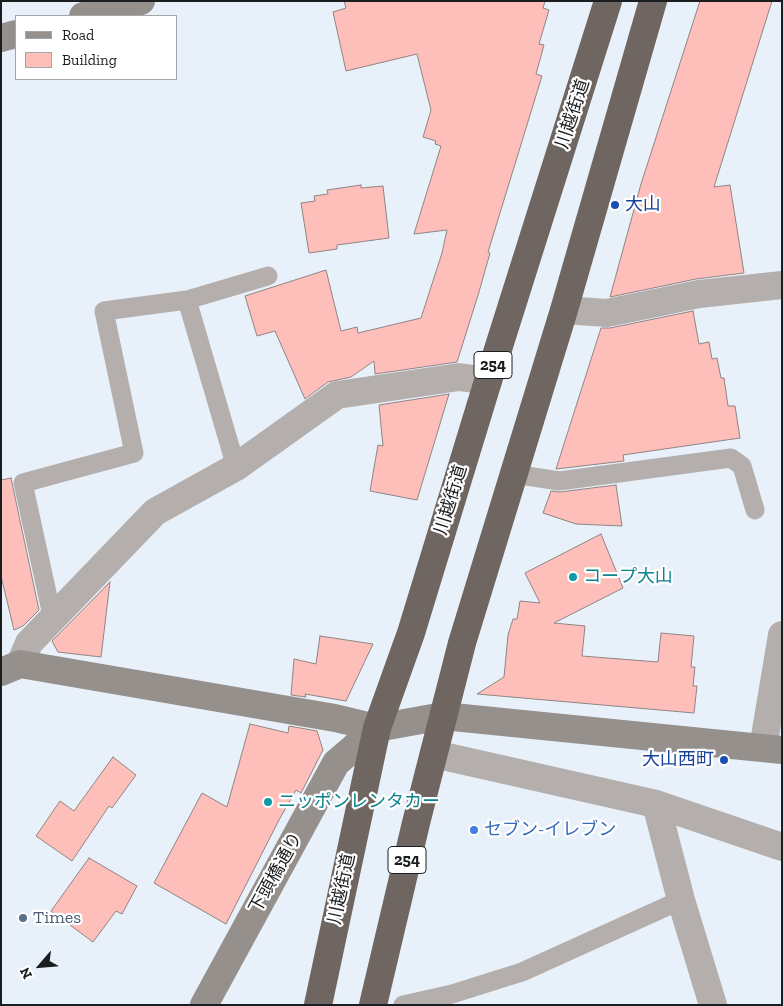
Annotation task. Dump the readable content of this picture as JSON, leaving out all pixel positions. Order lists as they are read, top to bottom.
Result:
{
  "streets": {
    "highway": ["川越街道", "254"],
    "street": ["下頭橋通り"]
  },
  "crossings": [
    ["川越街道", "下頭橋通り"]
  ],
  "places": [
    "大山",
    "コープ大山",
    "大山西町",
    "ニッポンレンタカー",
    "セブン-イレブン",
    "Times"
  ],
  "legend": ["Road", "Building"],
  "north": "bottom left"
}
